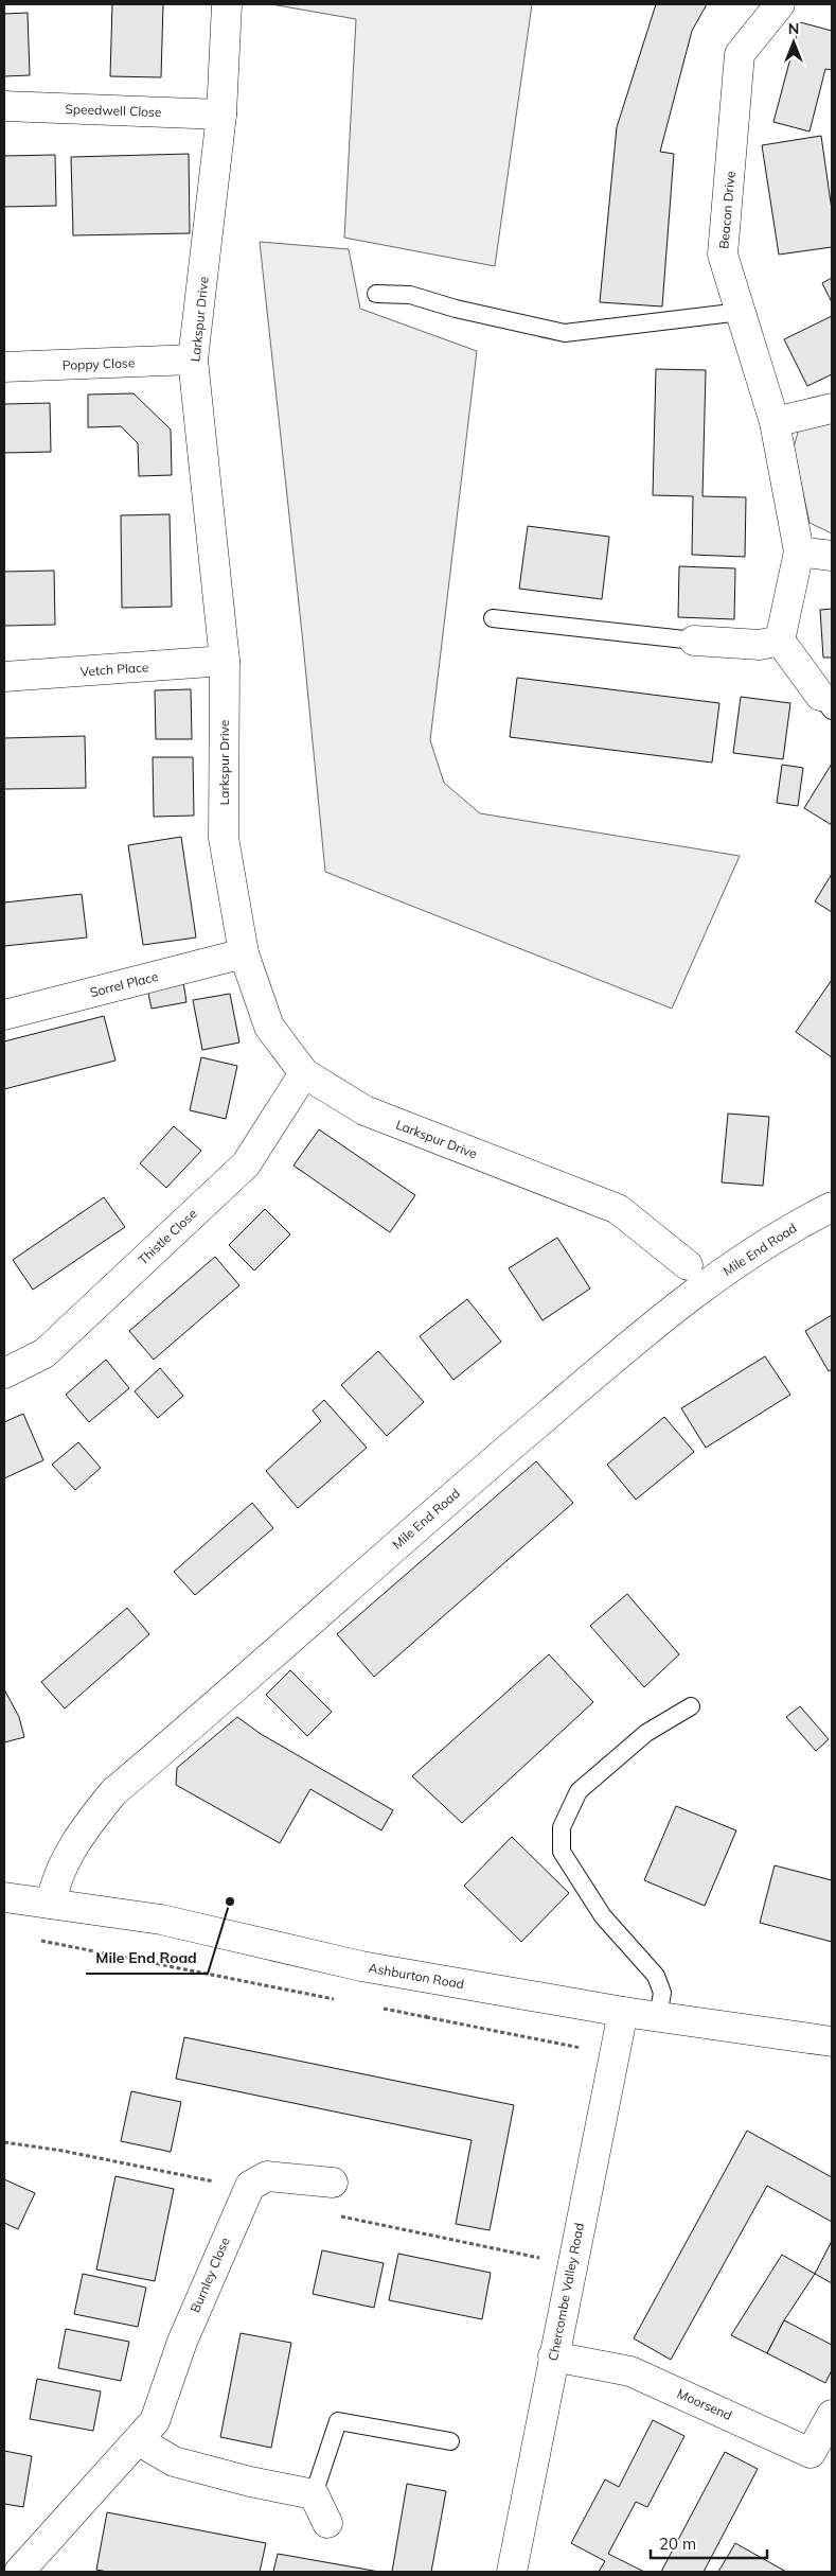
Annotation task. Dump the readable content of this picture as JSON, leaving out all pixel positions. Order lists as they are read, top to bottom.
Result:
{
  "streets": {
    "street": [
      "Speedwell Close",
      "Beacon Drive",
      "Larkspur Drive",
      "Poppy Close",
      "Vetch Place",
      "Sorrel Place",
      "Thistle Close",
      "Mile End Road",
      "Ashburton Road",
      "Burnley Close",
      "Chercombe Valley Road",
      "Moorsend"
    ]
  },
  "crossings": [
    ["Speedwell Close", "Larkspur Drive"],
    ["Larkspur Drive", "Poppy Close"],
    ["Larkspur Drive", "Vetch Place"],
    ["Larkspur Drive", "Sorrel Place"],
    ["Larkspur Drive", "Thistle Close"],
    ["Mile End Road", "Ashburton Road"],
    ["Ashburton Road", "Chercombe Valley Road"],
    ["Chercombe Valley Road", "Moorsend"]
  ],
  "places": ["Mile End Road"],
  "scale_bar": "20 m",
  "north": "top"
}
